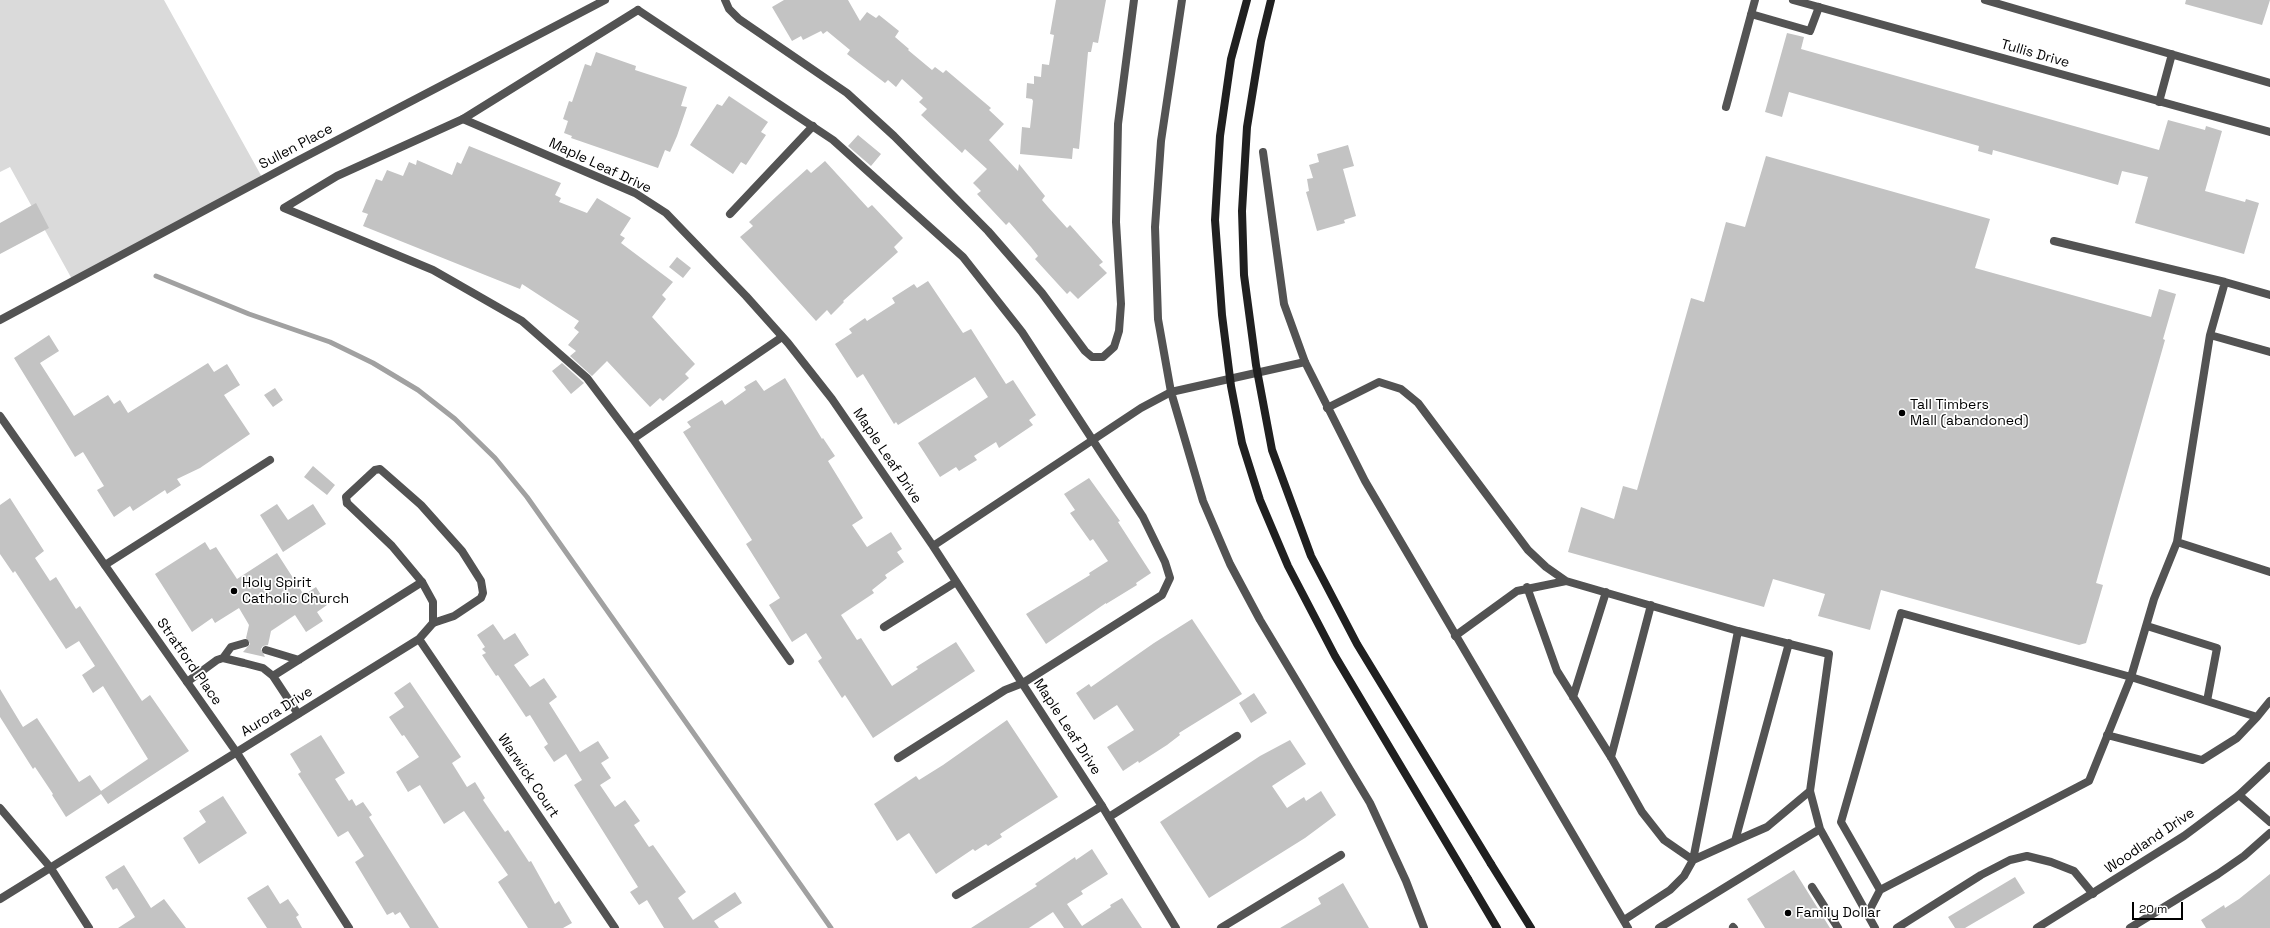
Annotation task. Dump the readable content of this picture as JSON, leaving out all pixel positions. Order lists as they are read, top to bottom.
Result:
{
  "streets": {
    "street": [
      "Tullis Drive",
      "Sullen Place",
      "Maple Leaf Drive",
      "Stratford Place",
      "Aurora Drive",
      "Warwick Court",
      "Woodland Drive"
    ]
  },
  "crossings": [
    ["Stratford Place", "Aurora Drive"],
    ["Aurora Drive", "Warwick Court"]
  ],
  "places": ["Tall Timbers Mall (abandoned)", "Holy Spirit Catholic Church", "Family Dollar"],
  "scale_bar": "20 m"
}
